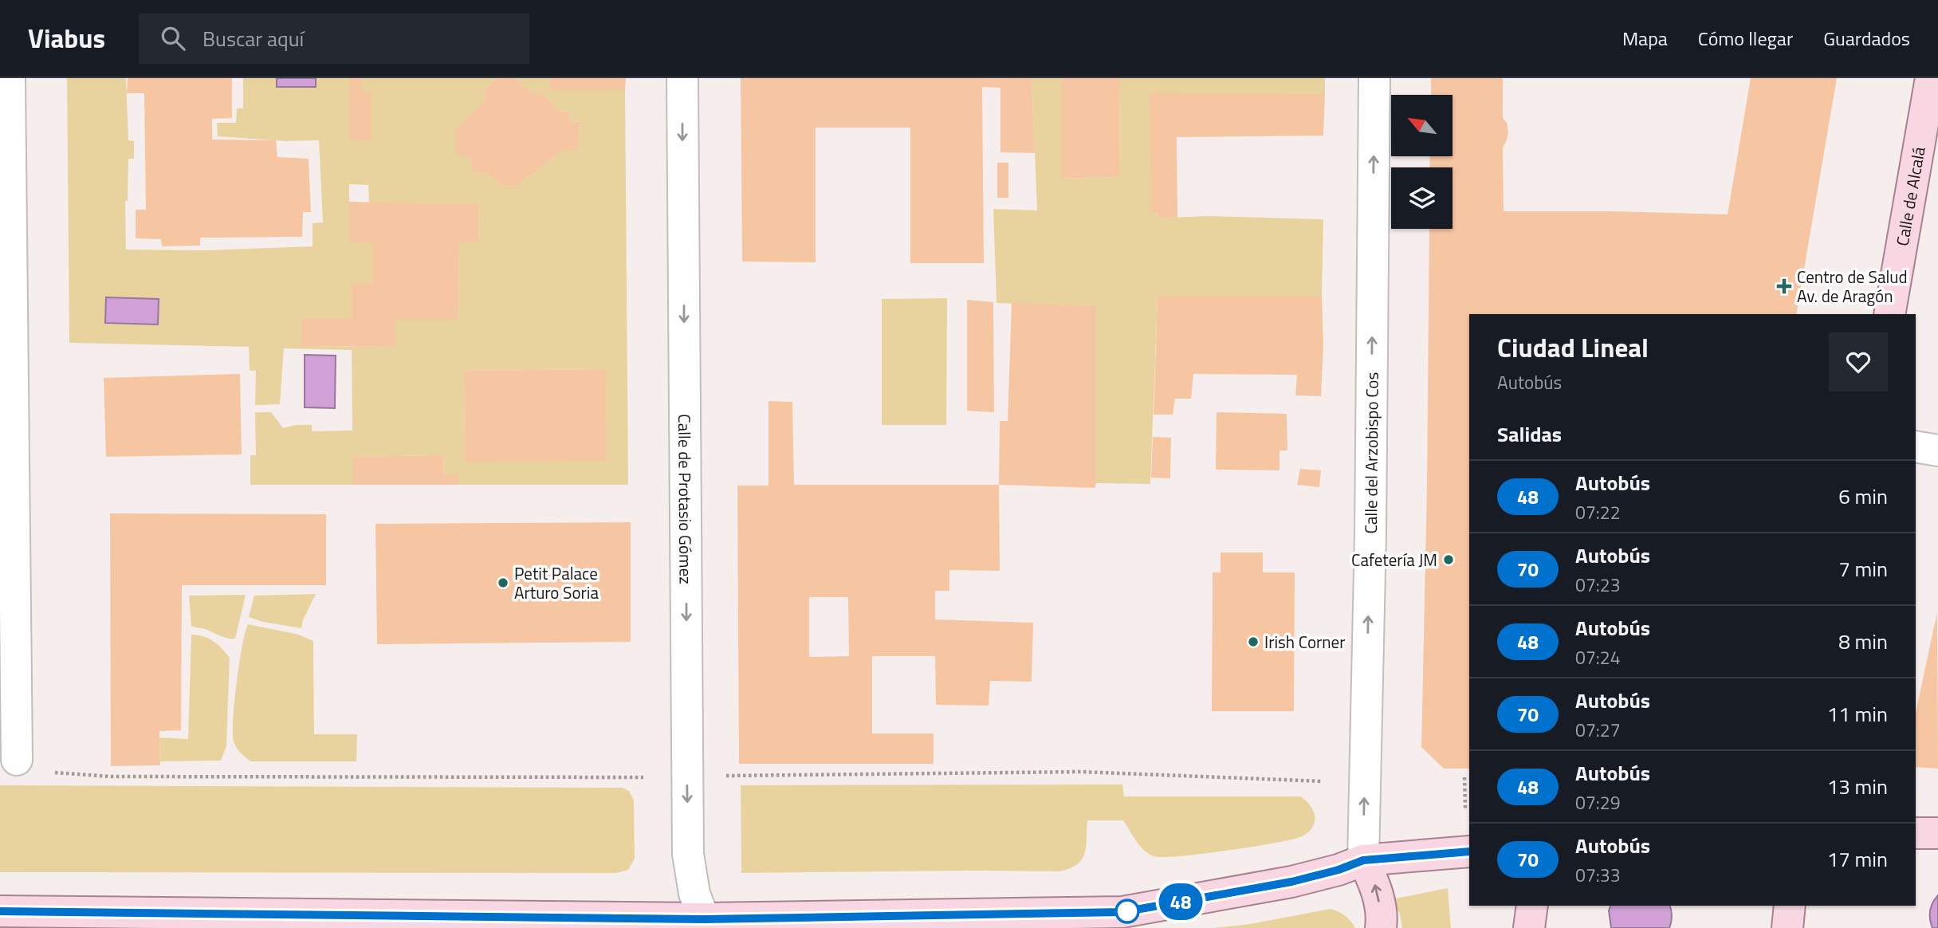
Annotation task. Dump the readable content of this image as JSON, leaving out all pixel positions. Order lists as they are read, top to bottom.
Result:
{
  "streets": {
    "main road": ["Calle de Alcalá"],
    "street": ["Calle del Arzobispo Cos", "Calle de Protasio Gómez"]
  },
  "one_way": ["Calle del Arzobispo Cos", "Calle de Protasio Gómez"],
  "places": {
    "health": ["Centro de Salud Av. de Aragón"],
    "other": ["Cafetería JM", "Petit Palace Arturo Soria", "Irish Corner"]
  },
  "lines": ["bus line 48"],
  "north": "top left",
  "page": {
    "header": "Viabus",
    "search": "Buscar aquí",
    "nav": ["Mapa", "Cómo llegar", "Guardados"],
    "on_map": "48",
    "heading": [
      ["Ciudad Lineal", "Autobús"],
      "Salidas"
    ],
    "list": [
      {
        "mark": "48",
        "name": "Autobús",
        "note": "07:22",
        "value": "6 min"
      },
      {
        "mark": "70",
        "name": "Autobús",
        "note": "07:23",
        "value": "7 min"
      },
      {
        "mark": "48",
        "name": "Autobús",
        "note": "07:24",
        "value": "8 min"
      },
      {
        "mark": "70",
        "name": "Autobús",
        "note": "07:27",
        "value": "11 min"
      },
      {
        "mark": "48",
        "name": "Autobús",
        "note": "07:29",
        "value": "13 min"
      },
      {
        "mark": "70",
        "name": "Autobús",
        "note": "07:33",
        "value": "17 min"
      }
    ]
  }
}
